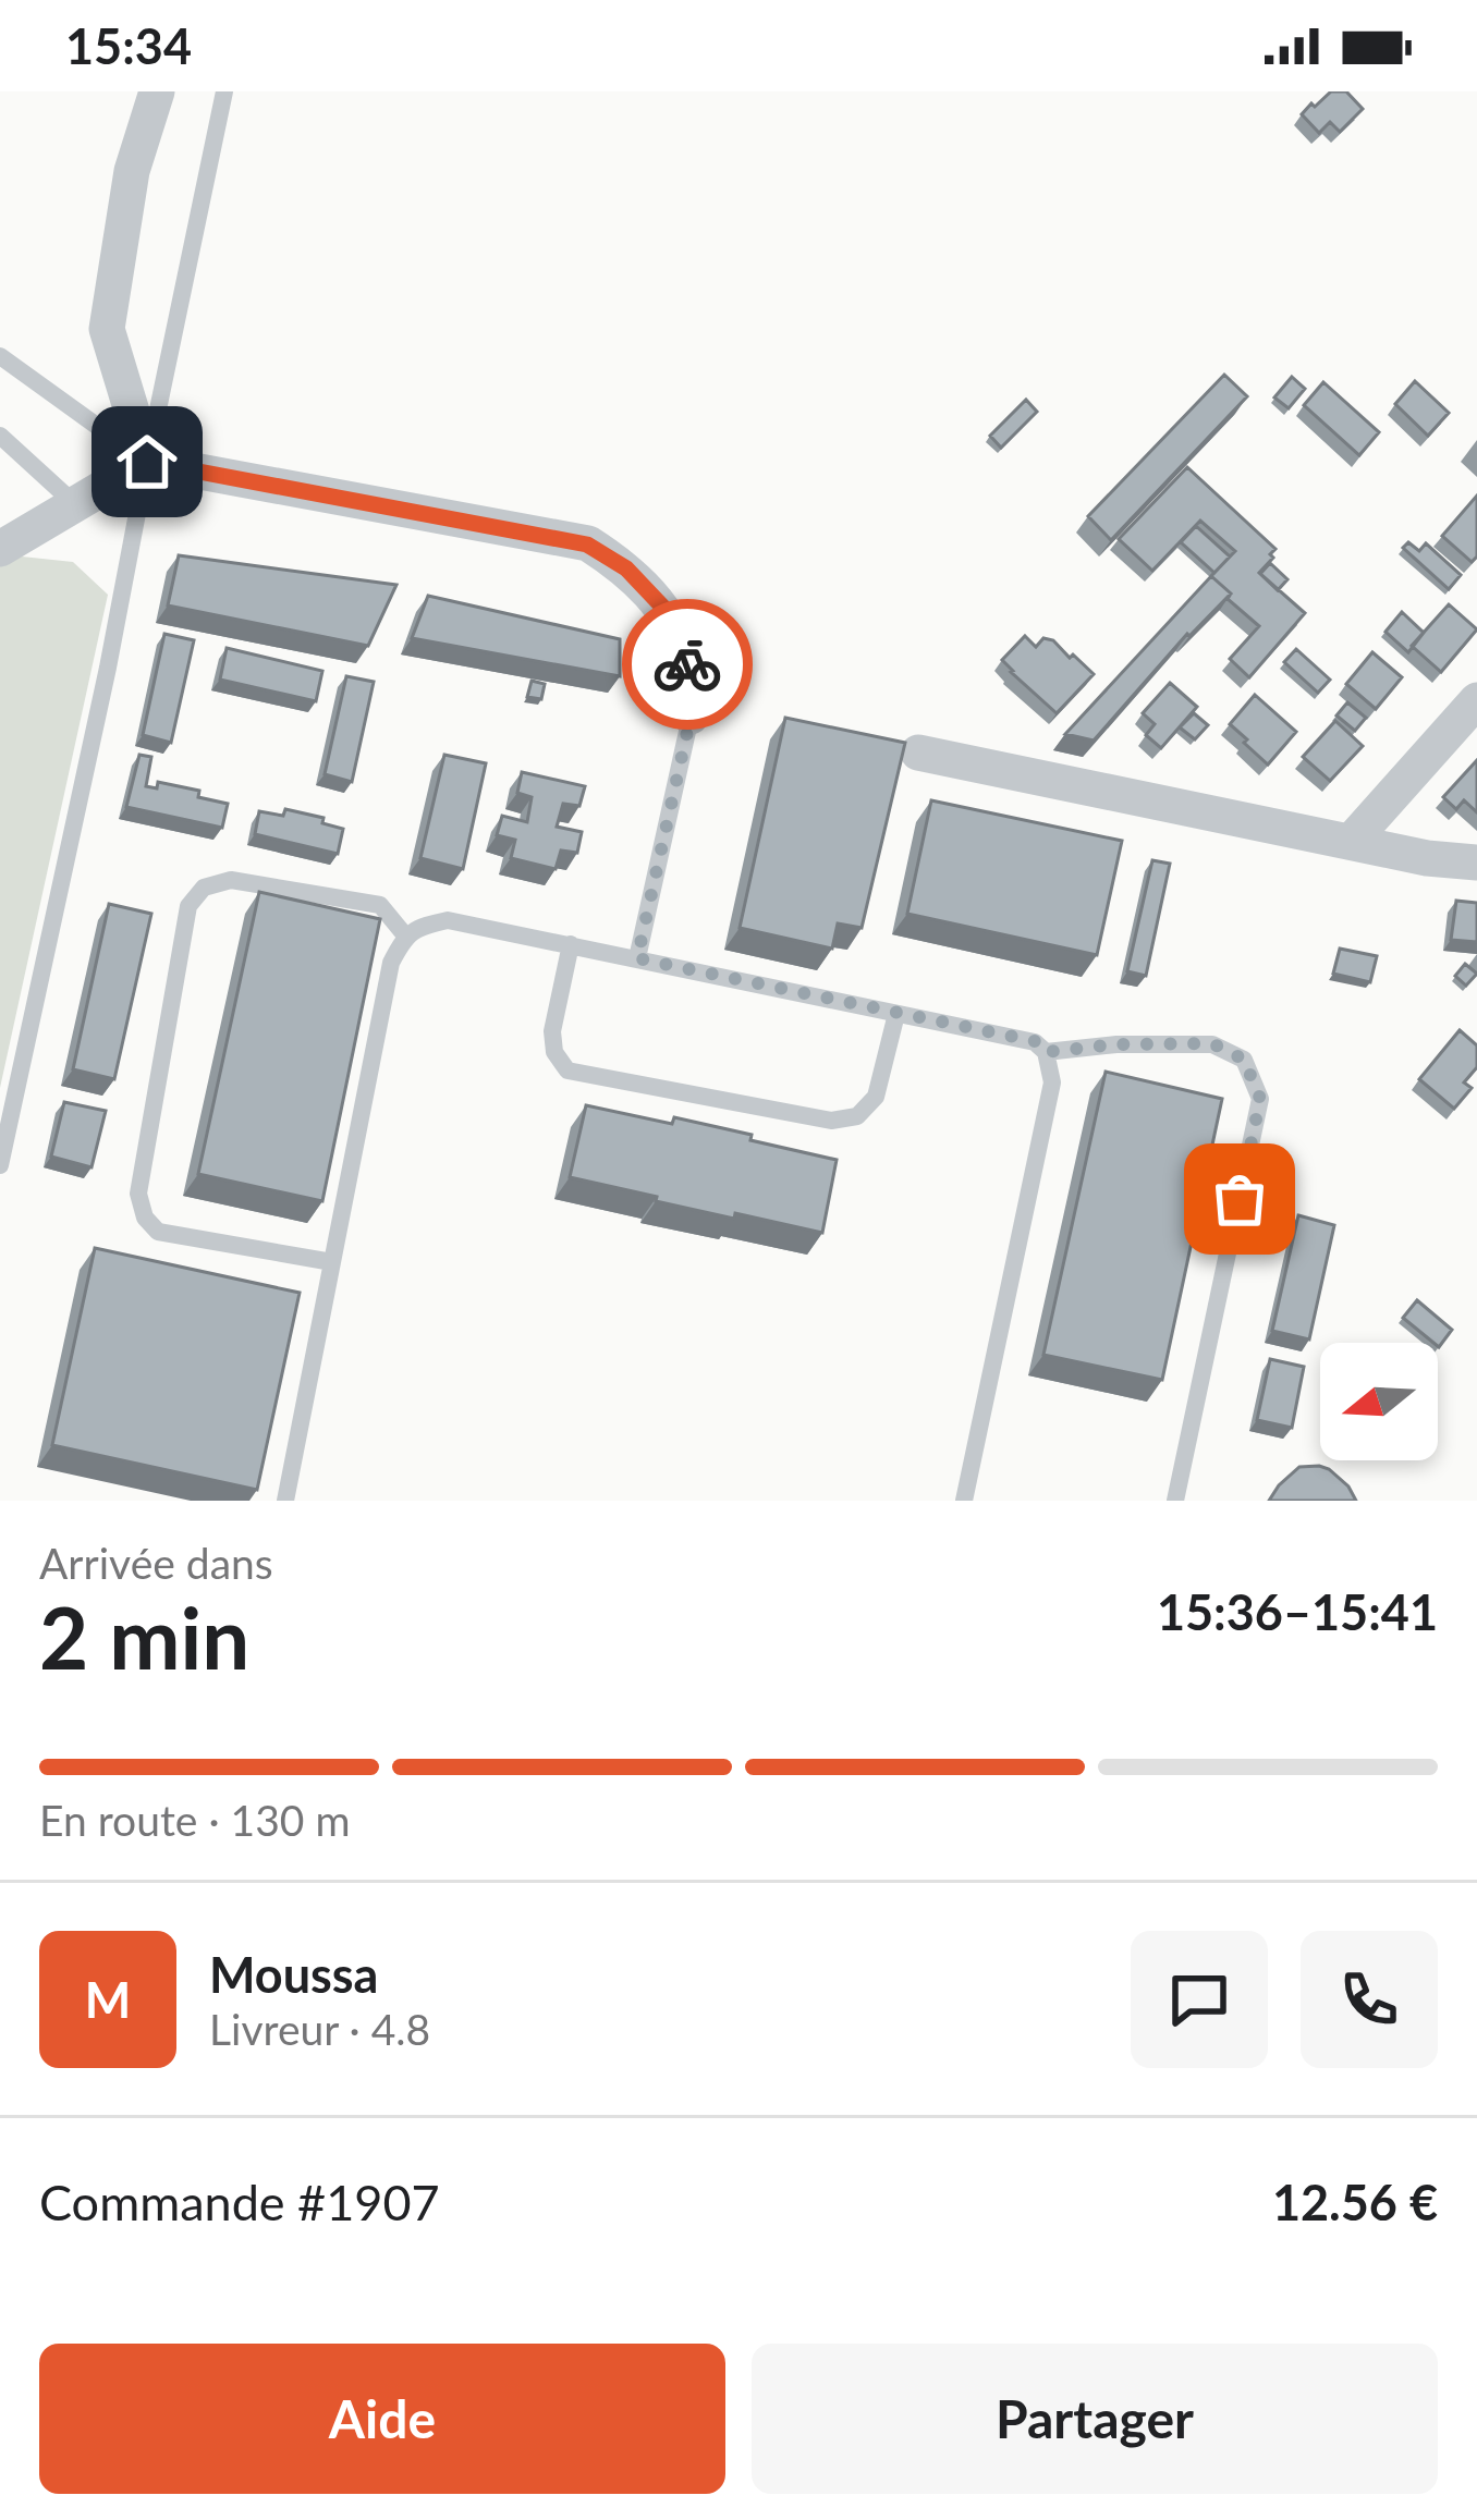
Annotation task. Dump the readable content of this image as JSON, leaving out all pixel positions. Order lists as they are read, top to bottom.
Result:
{
  "north": "left",
  "page": {
    "status": "15:34",
    "heading": ["2 min", "Arrivée dans", "15:36–15:41"],
    "panel": [
      "Moussa",
      "Livreur · 4.8",
      "Commande #1907",
      "12.56 €"
    ],
    "bar": "En route · 130 m",
    "round": "M",
    "buttons": ["Aide", "Partager"]
  }
}
